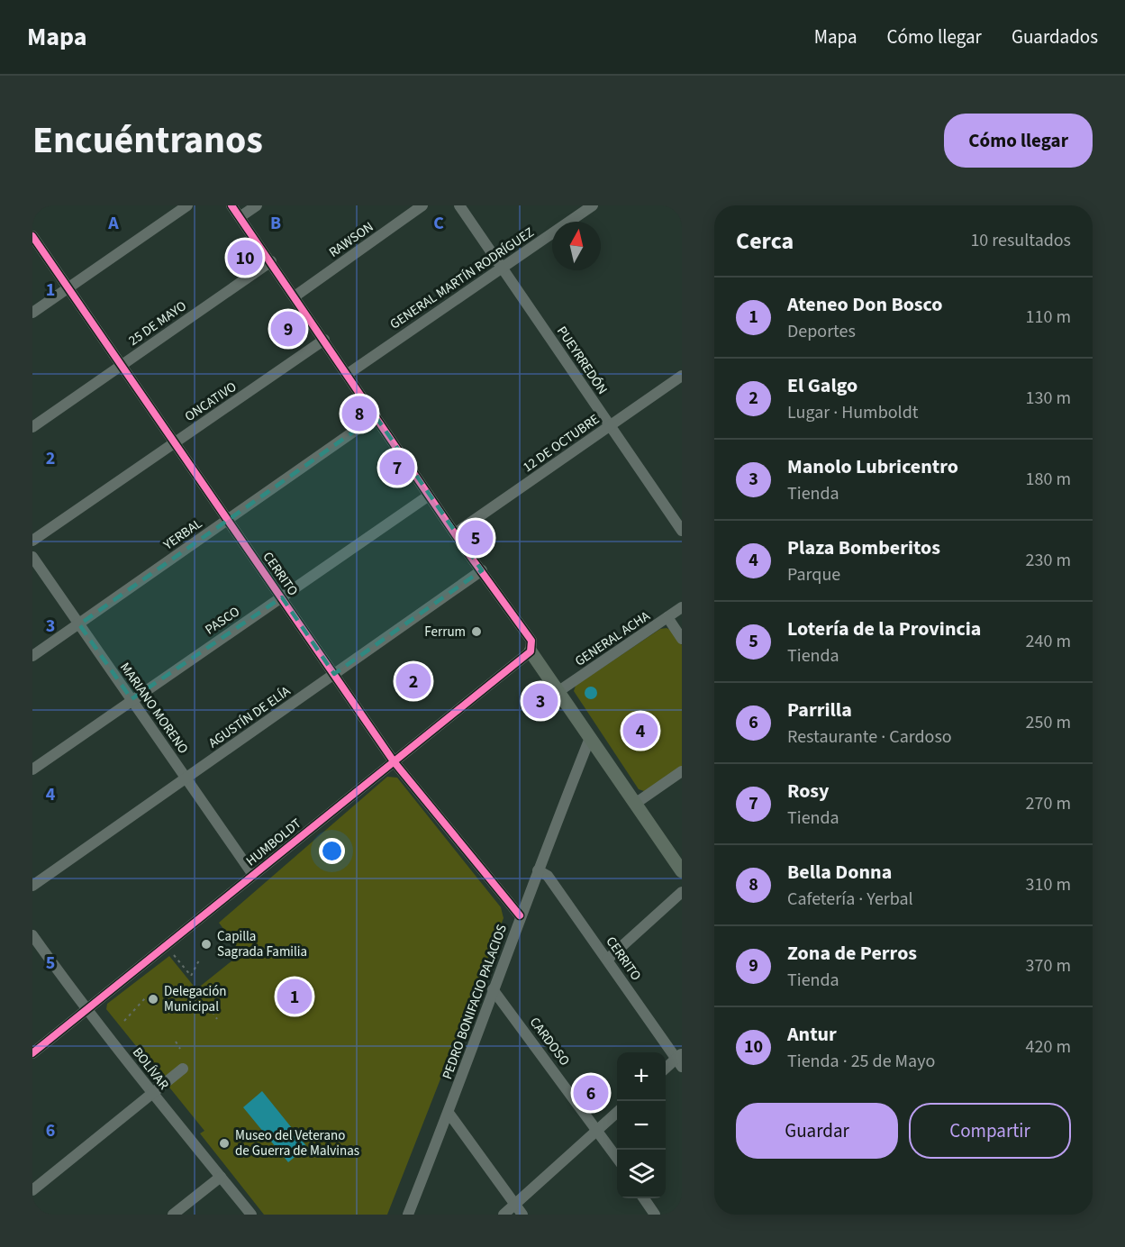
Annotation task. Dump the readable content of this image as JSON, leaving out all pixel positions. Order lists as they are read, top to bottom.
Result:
{
  "streets": {
    "street": [
      "RAWSON",
      "GENERAL MARTÍN RODRÍGUEZ",
      "25 DE MAYO",
      "PUEYRREDÓN",
      "ONCATIVO",
      "12 DE OCTUBRE",
      "YERBAL",
      "CERRITO",
      "PASCO",
      "GENERAL ACHA",
      "MARIANO MORENO",
      "AGUSTÍN DE ELÍA",
      "HUMBOLDT",
      "PEDRO BONIFACIO PALACIOS",
      "CARDOSO",
      "BOLÍVAR"
    ]
  },
  "crossings": [
    ["GENERAL MARTÍN RODRÍGUEZ", "PUEYRREDÓN"],
    ["25 DE MAYO", "CERRITO"],
    ["PUEYRREDÓN", "12 DE OCTUBRE"],
    ["ONCATIVO", "CERRITO"],
    ["YERBAL", "CERRITO"],
    ["YERBAL", "MARIANO MORENO"],
    ["CERRITO", "PASCO"],
    ["CERRITO", "AGUSTÍN DE ELÍA"],
    ["CERRITO", "HUMBOLDT"],
    ["CERRITO", "PEDRO BONIFACIO PALACIOS"],
    ["PASCO", "MARIANO MORENO"],
    ["MARIANO MORENO", "AGUSTÍN DE ELÍA"],
    ["MARIANO MORENO", "HUMBOLDT"],
    ["HUMBOLDT", "BOLÍVAR"],
    ["PEDRO BONIFACIO PALACIOS", "CARDOSO"]
  ],
  "places": [
    "Ferrum",
    "Capilla Sagrada Familia",
    "Delegación Municipal",
    "Museo del Veterano de Guerra de Malvinas"
  ],
  "north": "top",
  "page": {
    "header": "Mapa",
    "nav": ["Mapa", "Cómo llegar", "Guardados"],
    "title": "Encuéntranos",
    "buttons": [
      "Cómo llegar",
      ["Guardar", "Compartir"]
    ],
    "heading": ["Cerca", "10 resultados"],
    "pins": [
      "10",
      "9",
      "8",
      "7",
      "5",
      "2",
      "3",
      "4",
      "1",
      "6"
    ],
    "list": [
      {
        "mark": "1",
        "name": "Ateneo Don Bosco",
        "note": "Deportes",
        "value": "110 m"
      },
      {
        "mark": "2",
        "name": "El Galgo",
        "note": "Lugar · Humboldt",
        "value": "130 m"
      },
      {
        "mark": "3",
        "name": "Manolo Lubricentro",
        "note": "Tienda",
        "value": "180 m"
      },
      {
        "mark": "4",
        "name": "Plaza Bomberitos",
        "note": "Parque",
        "value": "230 m"
      },
      {
        "mark": "5",
        "name": "Lotería de la Provincia",
        "note": "Tienda",
        "value": "240 m"
      },
      {
        "mark": "6",
        "name": "Parrilla",
        "note": "Restaurante · Cardoso",
        "value": "250 m"
      },
      {
        "mark": "7",
        "name": "Rosy",
        "note": "Tienda",
        "value": "270 m"
      },
      {
        "mark": "8",
        "name": "Bella Donna",
        "note": "Cafetería · Yerbal",
        "value": "310 m"
      },
      {
        "mark": "9",
        "name": "Zona de Perros",
        "note": "Tienda",
        "value": "370 m"
      },
      {
        "mark": "10",
        "name": "Antur",
        "note": "Tienda · 25 de Mayo",
        "value": "420 m"
      }
    ],
    "map_buttons": ["+", "−"]
  },
  "grid": {
    "columns": ["A", "B", "C"],
    "rows": [
      "1",
      "2",
      "3",
      "4",
      "5",
      "6"
    ]
  }
}
